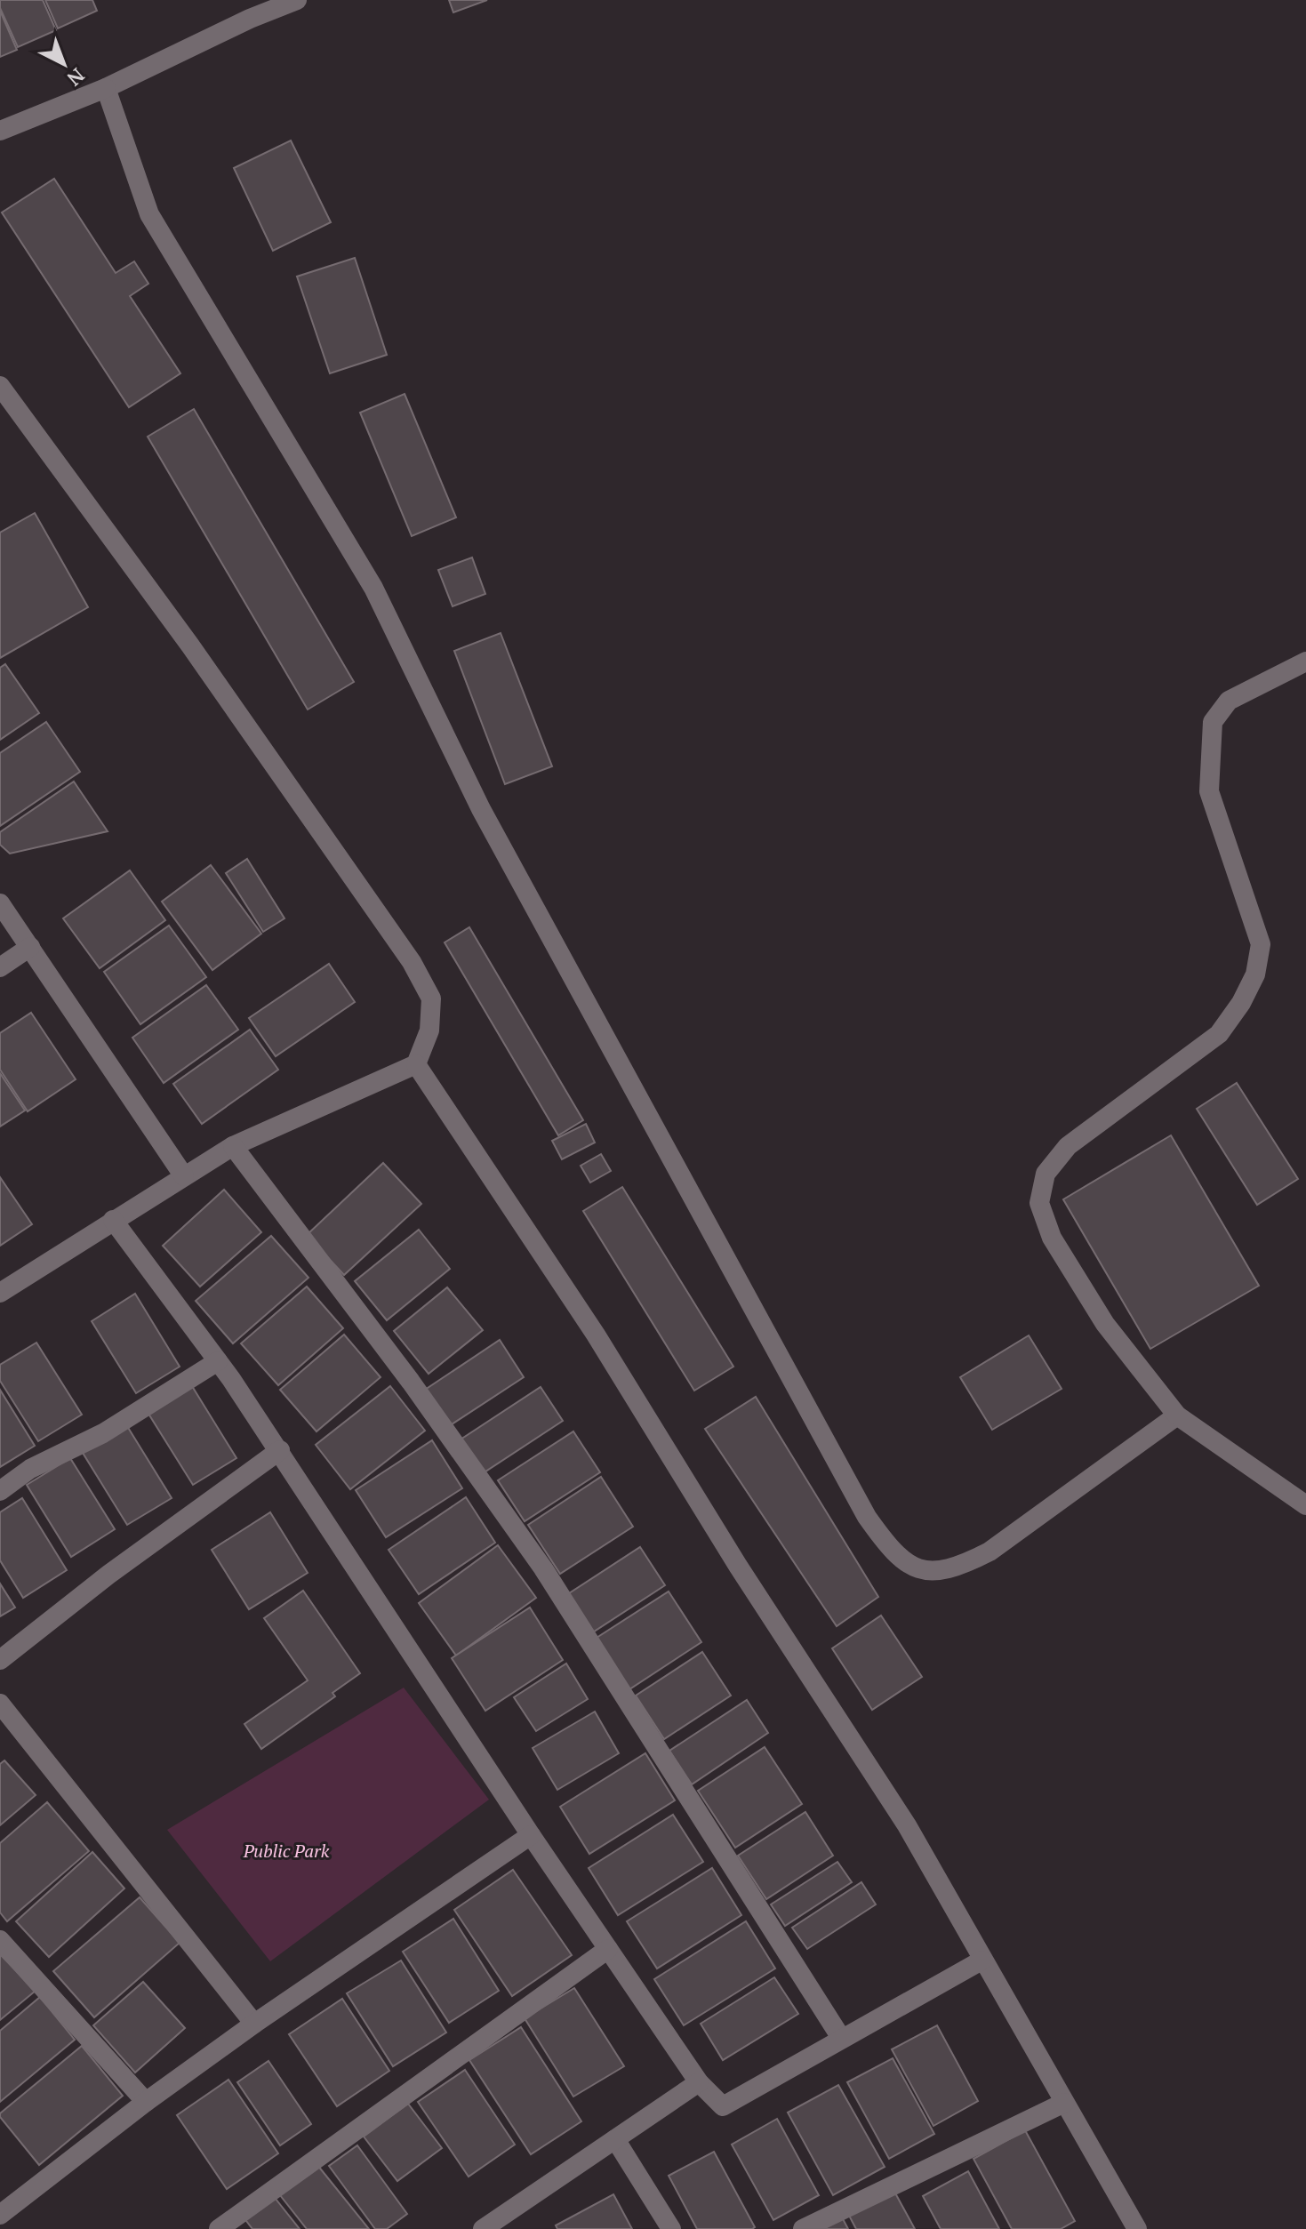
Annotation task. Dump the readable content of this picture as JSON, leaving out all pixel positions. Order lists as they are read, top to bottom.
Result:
{
  "parks": ["Public Park"],
  "north": "bottom right"
}
